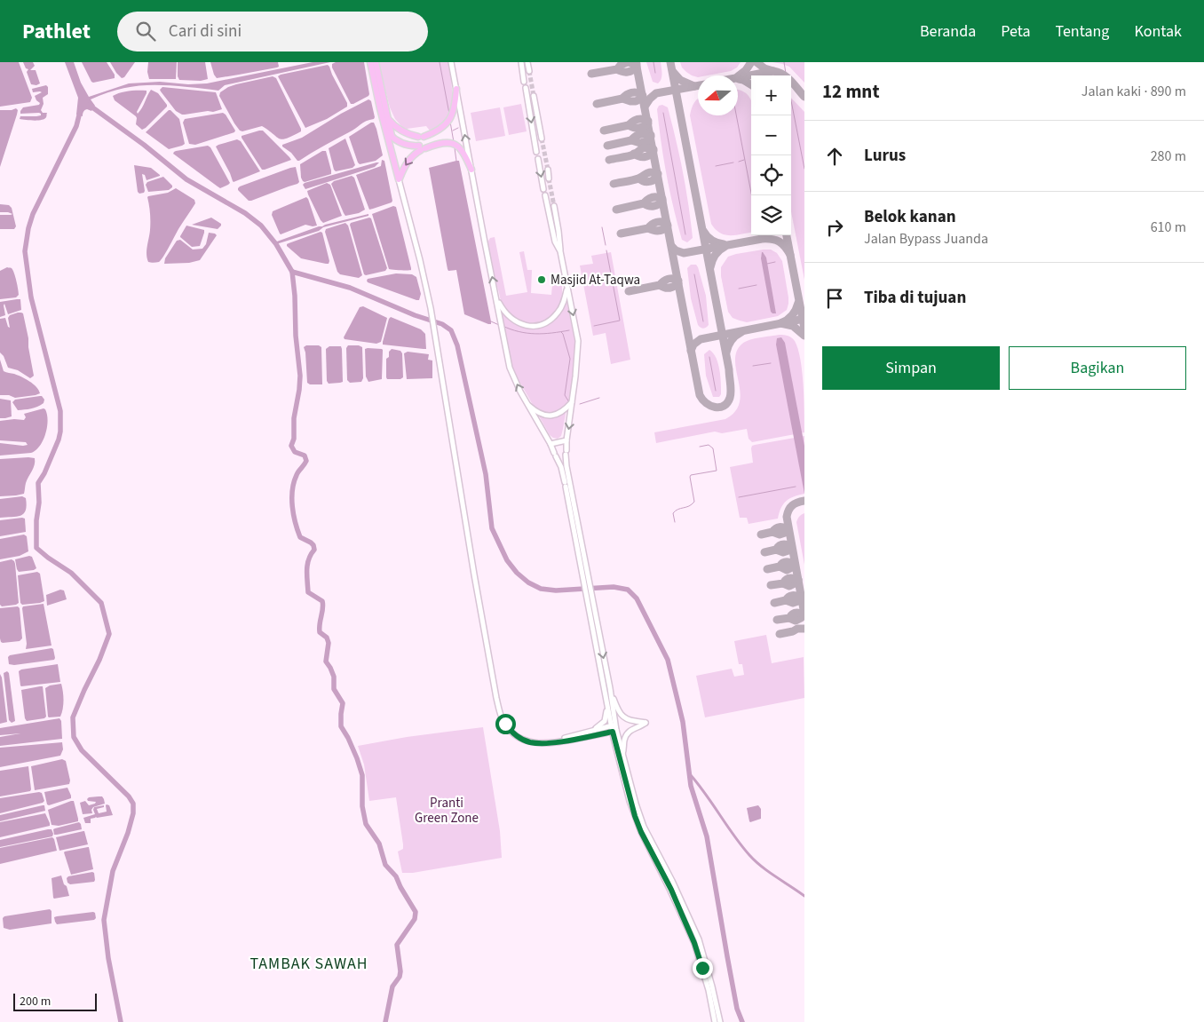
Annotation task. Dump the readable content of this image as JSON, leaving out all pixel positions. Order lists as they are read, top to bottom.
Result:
{
  "districts": ["TAMBAK SAWAH"],
  "parks": ["Pranti Green Zone"],
  "places": ["Masjid At-Taqwa"],
  "scale_bar": "200 m",
  "north": "left",
  "page": {
    "header": "Pathlet",
    "search": "Cari di sini",
    "nav": [
      "Beranda",
      "Peta",
      "Tentang",
      "Kontak"
    ],
    "heading": ["12 mnt", "Jalan kaki · 890 m"],
    "map_buttons": ["+", "−"],
    "list": [
      ["Lurus", "280 m"],
      ["Belok kanan", "Jalan Bypass Juanda", "610 m"],
      "Tiba di tujuan"
    ],
    "buttons": ["Simpan", "Bagikan"],
    "scale": "200 m"
  }
}
